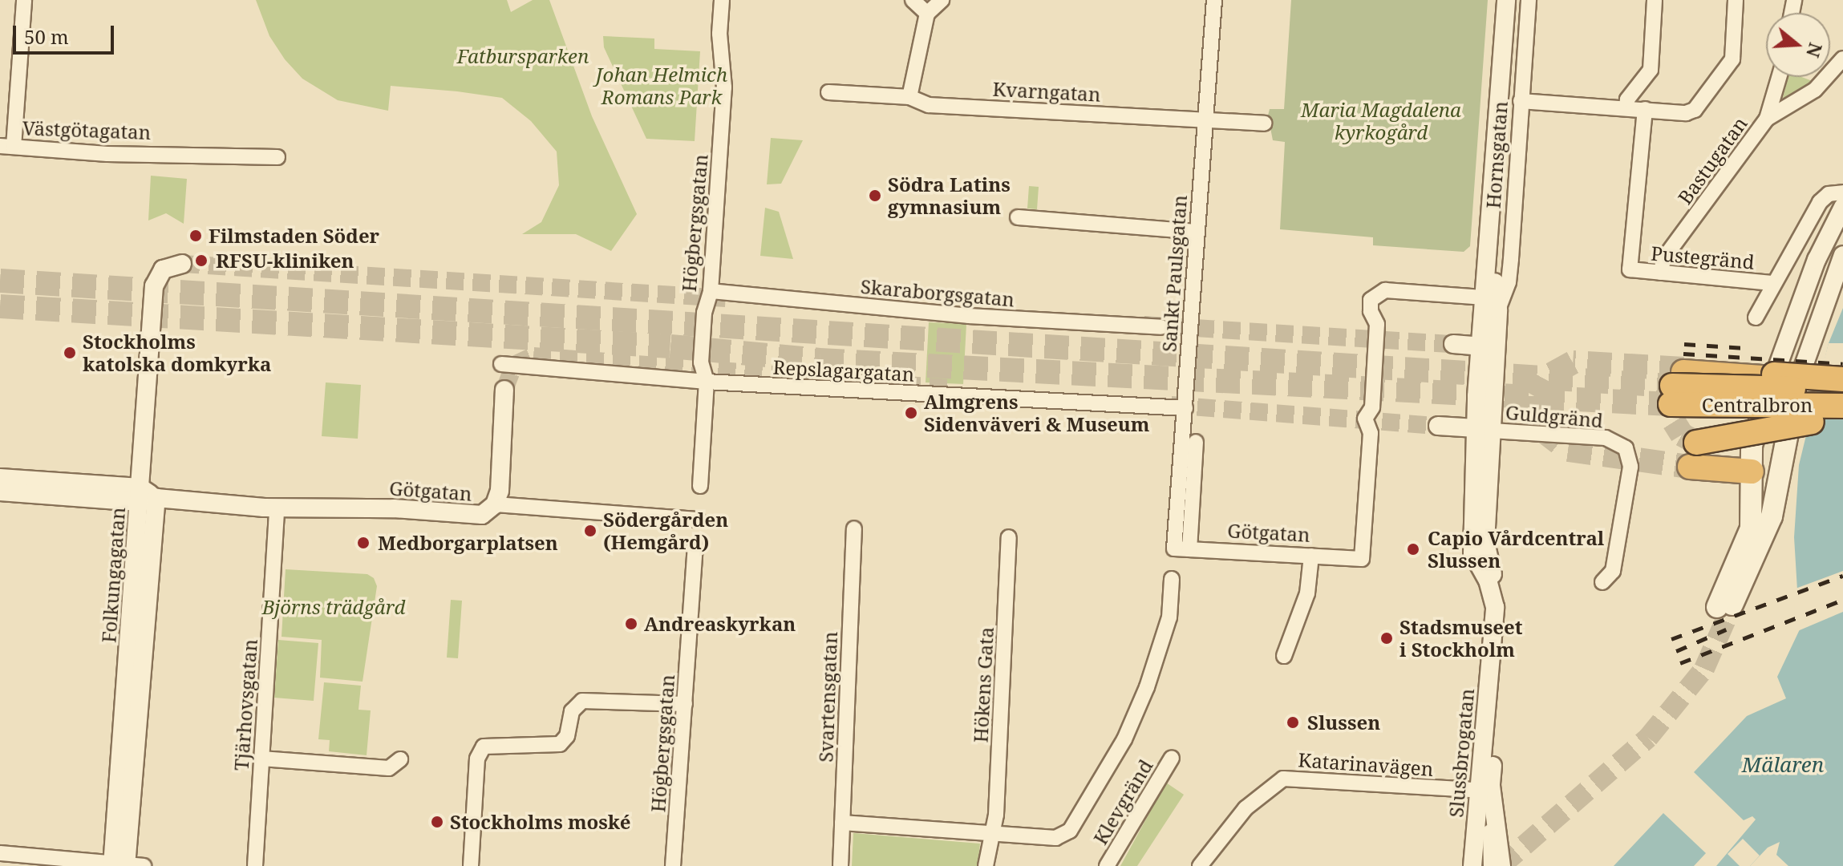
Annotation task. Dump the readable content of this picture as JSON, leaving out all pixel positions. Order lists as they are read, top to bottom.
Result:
{
  "streets": {
    "highway": ["Centralbron"],
    "street": [
      "Kvarngatan",
      "Västgötagatan",
      "Hornsgatan",
      "Bastugatan",
      "Högbergsgatan",
      "Pustegränd",
      "Sankt Paulsgatan",
      "Skaraborgsgatan",
      "Repslagargatan",
      "Guldgränd",
      "Götgatan",
      "Folkungagatan",
      "Hökens Gata",
      "Svartensgatan",
      "Tjärhovsgatan",
      "Slussbrogatan",
      "Katarinavägen",
      "Klevgränd"
    ]
  },
  "crossings": [
    ["Kvarngatan", "Sankt Paulsgatan"],
    ["Hornsgatan", "Guldgränd"],
    ["Hornsgatan", "Götgatan"],
    ["Hornsgatan", "Slussbrogatan"],
    ["Bastugatan", "Pustegränd"],
    ["Högbergsgatan", "Skaraborgsgatan"],
    ["Högbergsgatan", "Repslagargatan"],
    ["Sankt Paulsgatan", "Repslagargatan"],
    ["Sankt Paulsgatan", "Götgatan"],
    ["Götgatan", "Folkungagatan"],
    ["Götgatan", "Tjärhovsgatan"],
    ["Slussbrogatan", "Katarinavägen"]
  ],
  "water": ["Mälaren"],
  "parks": [
    "Fatbursparken",
    "Johan Helmich Romans Park",
    "Maria Magdalena kyrkogård",
    "Björns trädgård"
  ],
  "places": [
    "Södra Latins gymnasium",
    "Filmstaden Söder",
    "RFSU-kliniken",
    "Stockholms katolska domkyrka",
    "Almgrens Sidenväveri & Museum",
    "Södergården (Hemgård)",
    "Medborgarplatsen",
    "Capio Vårdcentral Slussen",
    "Andreaskyrkan",
    "Stadsmuseet i Stockholm",
    "Slussen",
    "Stockholms moské"
  ],
  "scale_bar": "50 m",
  "north": "right"
}
